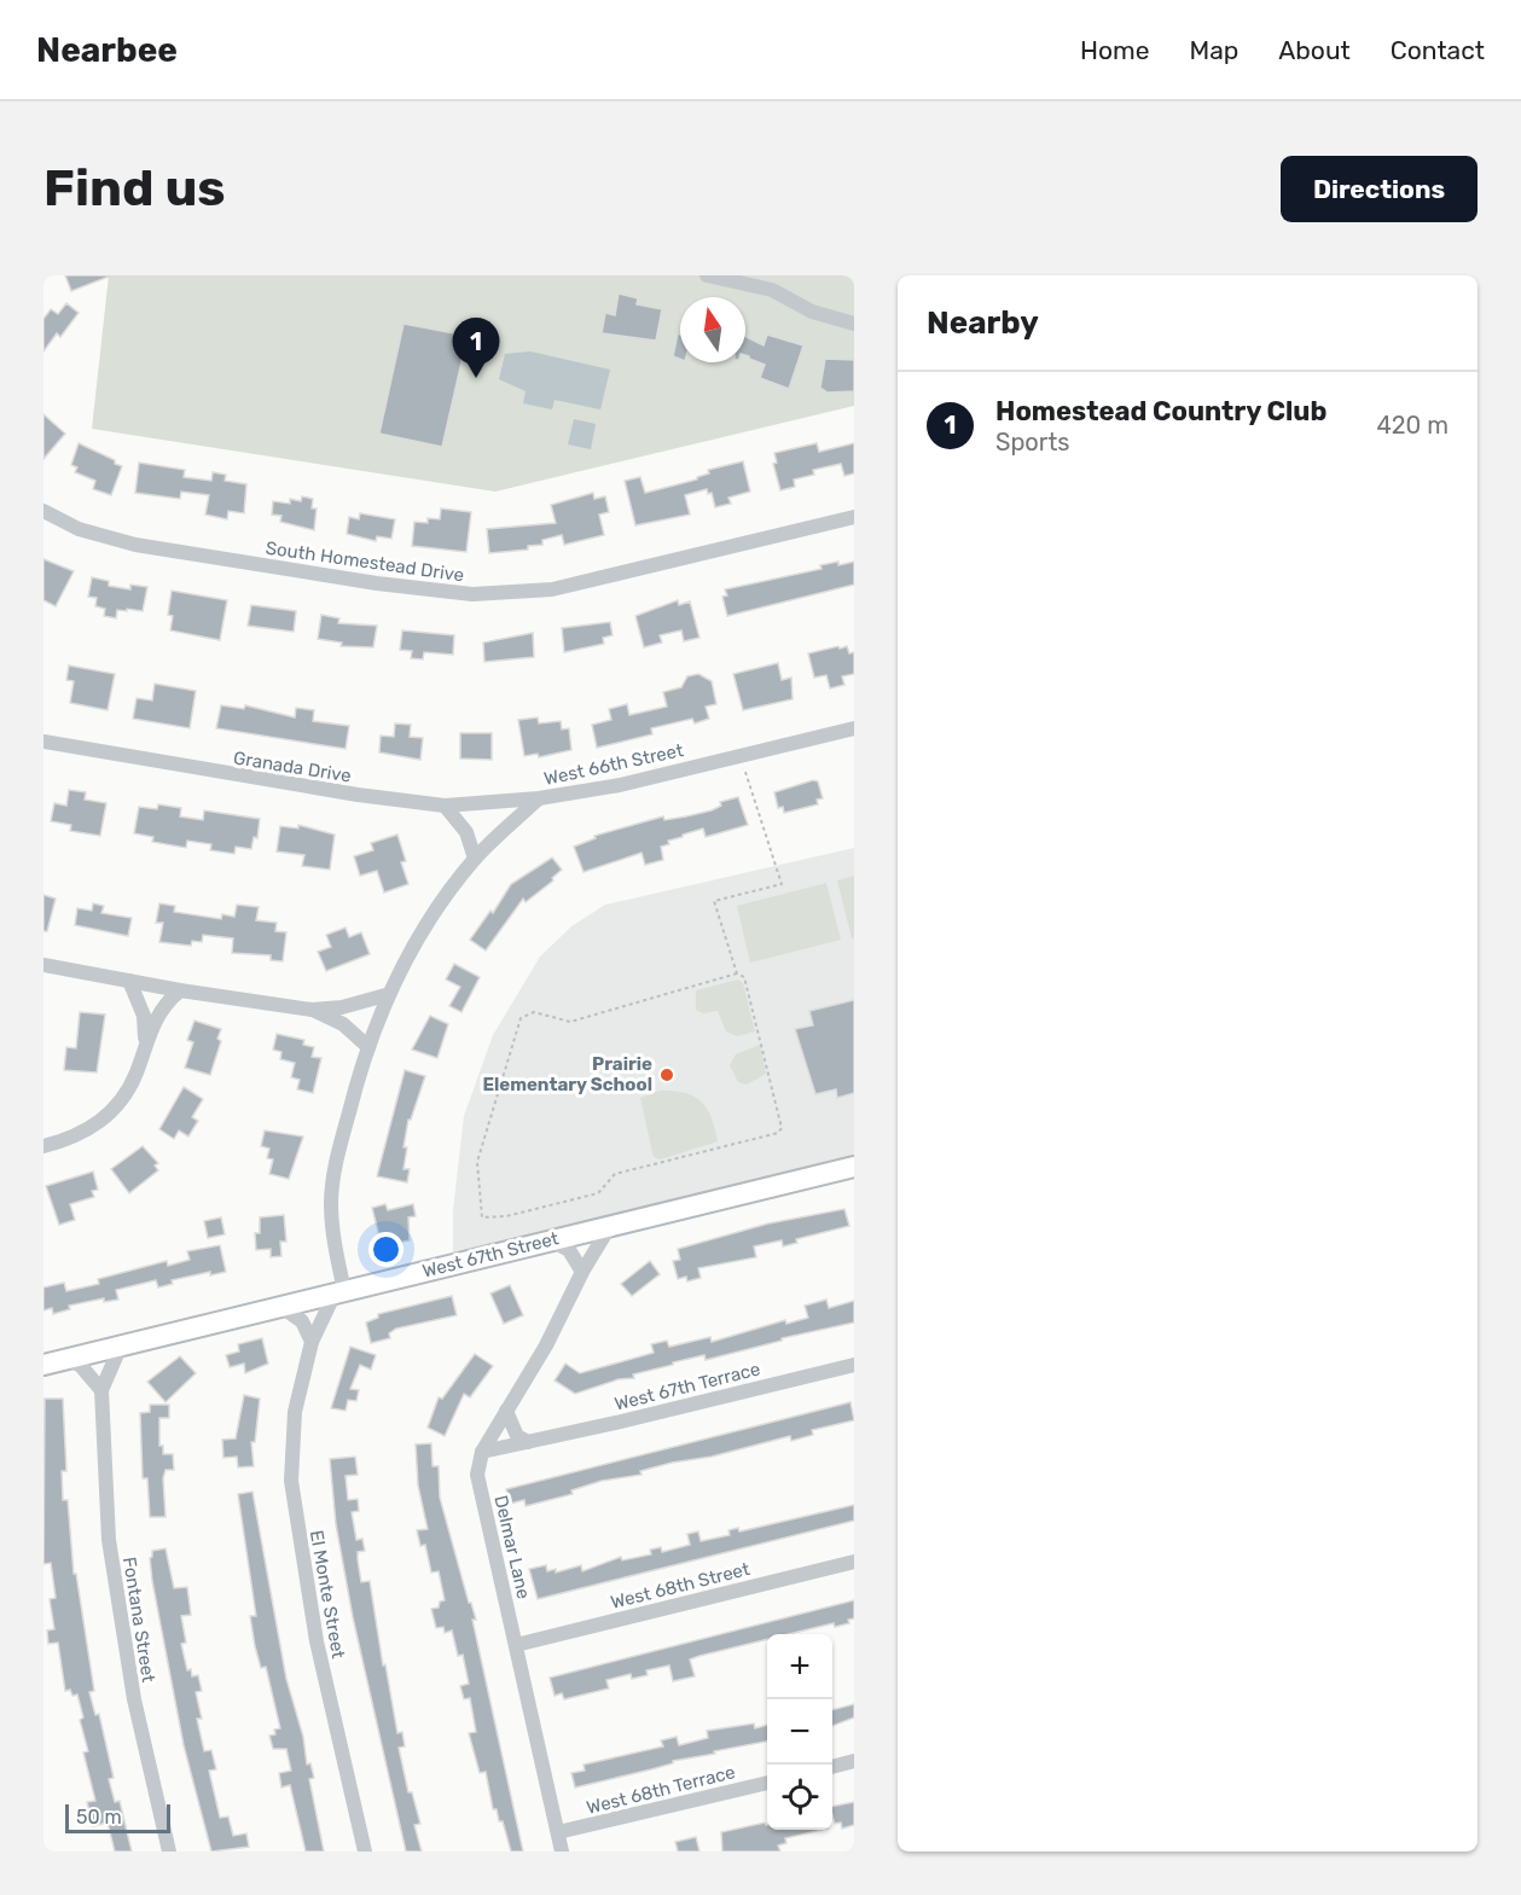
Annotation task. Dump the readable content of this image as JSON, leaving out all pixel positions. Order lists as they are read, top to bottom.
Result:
{
  "streets": {
    "street": [
      "South Homestead Drive",
      "West 66th Street",
      "Granada Drive",
      "West 67th Street",
      "West 67th Terrace",
      "Delmar Lane",
      "West 68th Street",
      "El Monte Street",
      "Fontana Street",
      "West 68th Terrace"
    ]
  },
  "crossings": [
    ["West 66th Street", "Granada Drive"],
    ["West 67th Street", "Delmar Lane"],
    ["West 67th Street", "El Monte Street"],
    ["West 67th Street", "Fontana Street"],
    ["West 67th Terrace", "Delmar Lane"],
    ["Delmar Lane", "West 68th Street"],
    ["Delmar Lane", "West 68th Terrace"]
  ],
  "places": ["Prairie Elementary School"],
  "scale_bar": "50 m",
  "north": "top",
  "page": {
    "header": "Nearbee",
    "nav": [
      "Home",
      "Map",
      "About",
      "Contact"
    ],
    "buttons": "Directions",
    "title": "Find us",
    "heading": "Nearby",
    "pins": "1",
    "list": [
      {
        "mark": "1",
        "name": "Homestead Country Club",
        "note": "Sports",
        "value": "420 m"
      }
    ],
    "map_buttons": ["+", "−"],
    "scale": "50 m"
  }
}
